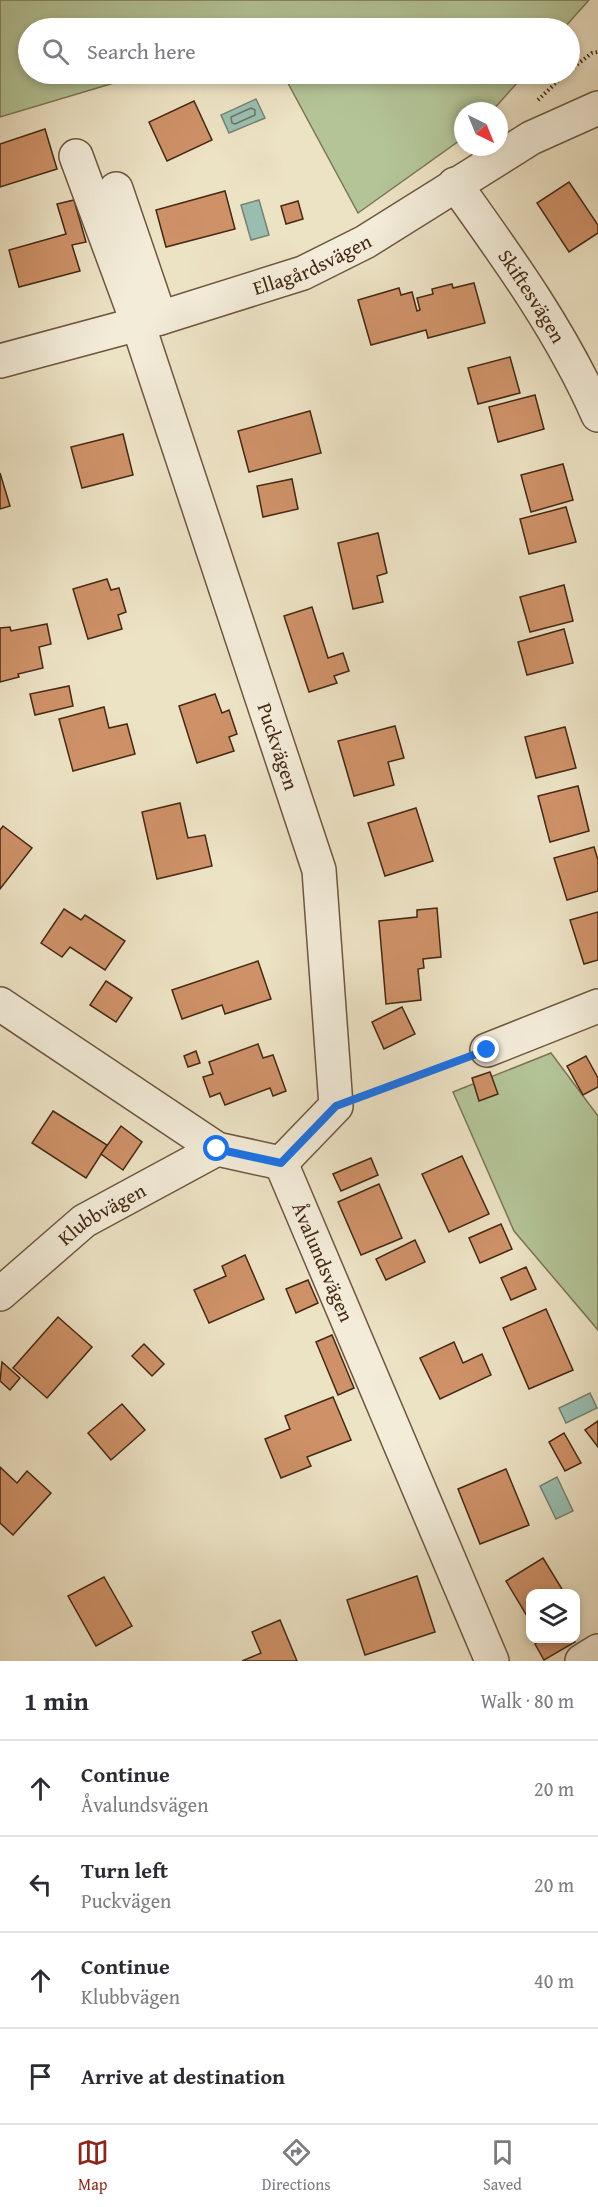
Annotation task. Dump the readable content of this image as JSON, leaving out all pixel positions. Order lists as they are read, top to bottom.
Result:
{
  "streets": {
    "street": [
      "Ellagårdsvägen",
      "Skiftesvägen",
      "Puckvägen",
      "Klubbvägen",
      "Åvalundsvägen"
    ]
  },
  "crossings": [
    ["Ellagårdsvägen", "Skiftesvägen"],
    ["Ellagårdsvägen", "Puckvägen"]
  ],
  "north": "bottom right",
  "page": {
    "search": "Search here",
    "heading": ["1 min", "Walk · 80 m"],
    "list": [
      ["Continue", "Åvalundsvägen", "20 m"],
      ["Turn left", "Puckvägen", "20 m"],
      ["Continue", "Klubbvägen", "40 m"],
      "Arrive at destination"
    ],
    "nav": ["Map", "Directions", "Saved"]
  }
}
